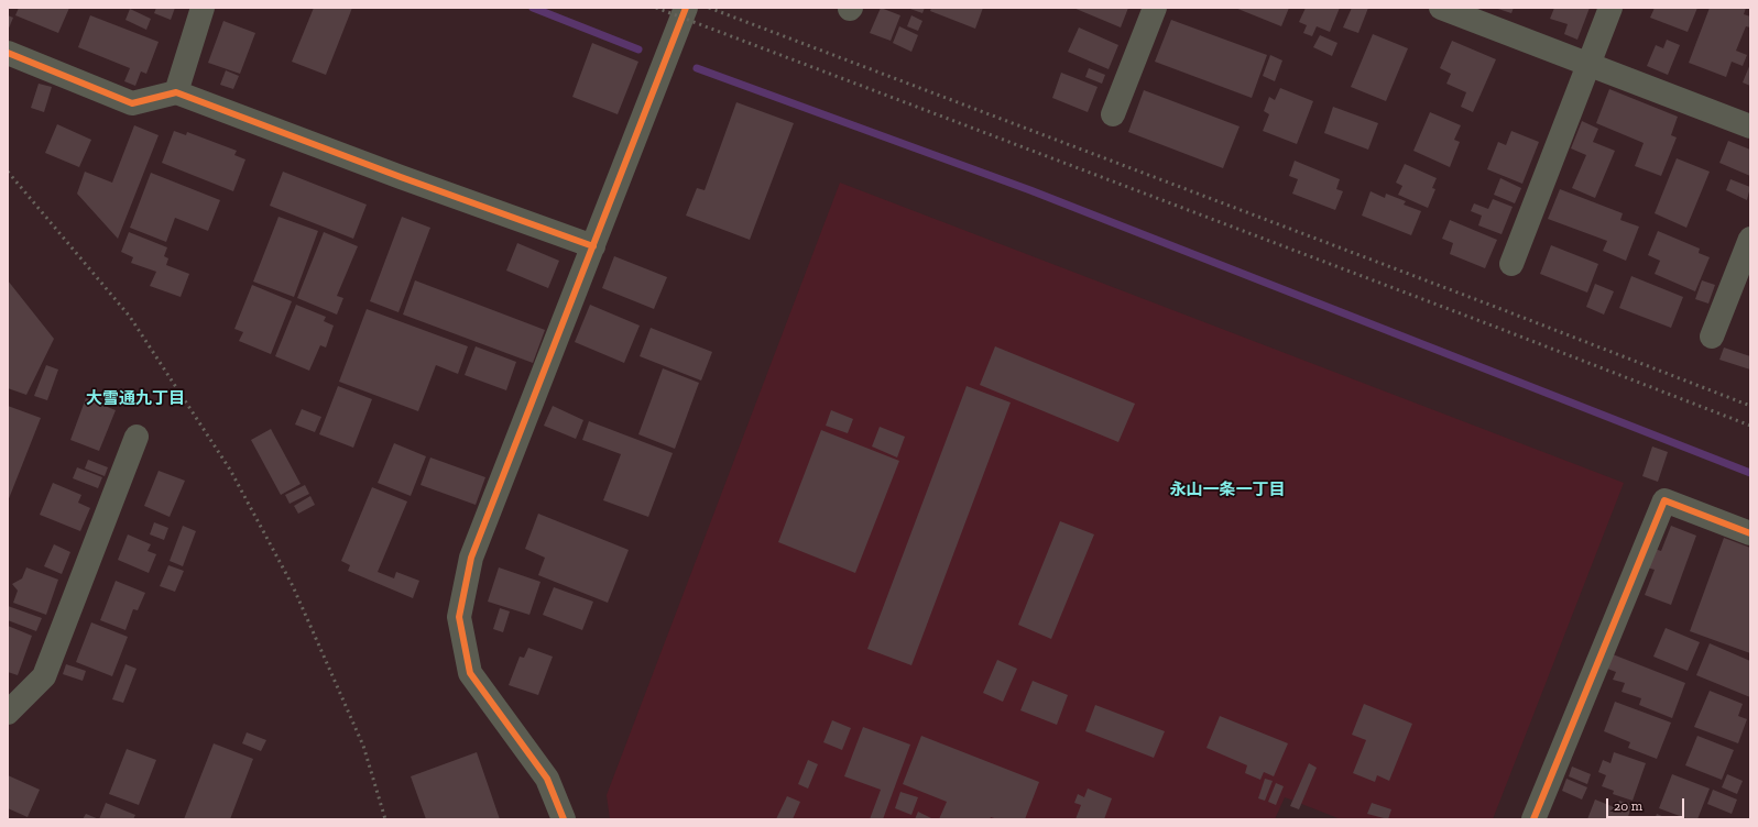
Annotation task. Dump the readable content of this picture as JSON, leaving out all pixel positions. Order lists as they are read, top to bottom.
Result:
{
  "districts": ["大雪通九丁目", "永山一条一丁目"],
  "scale_bar": "20 m"
}
